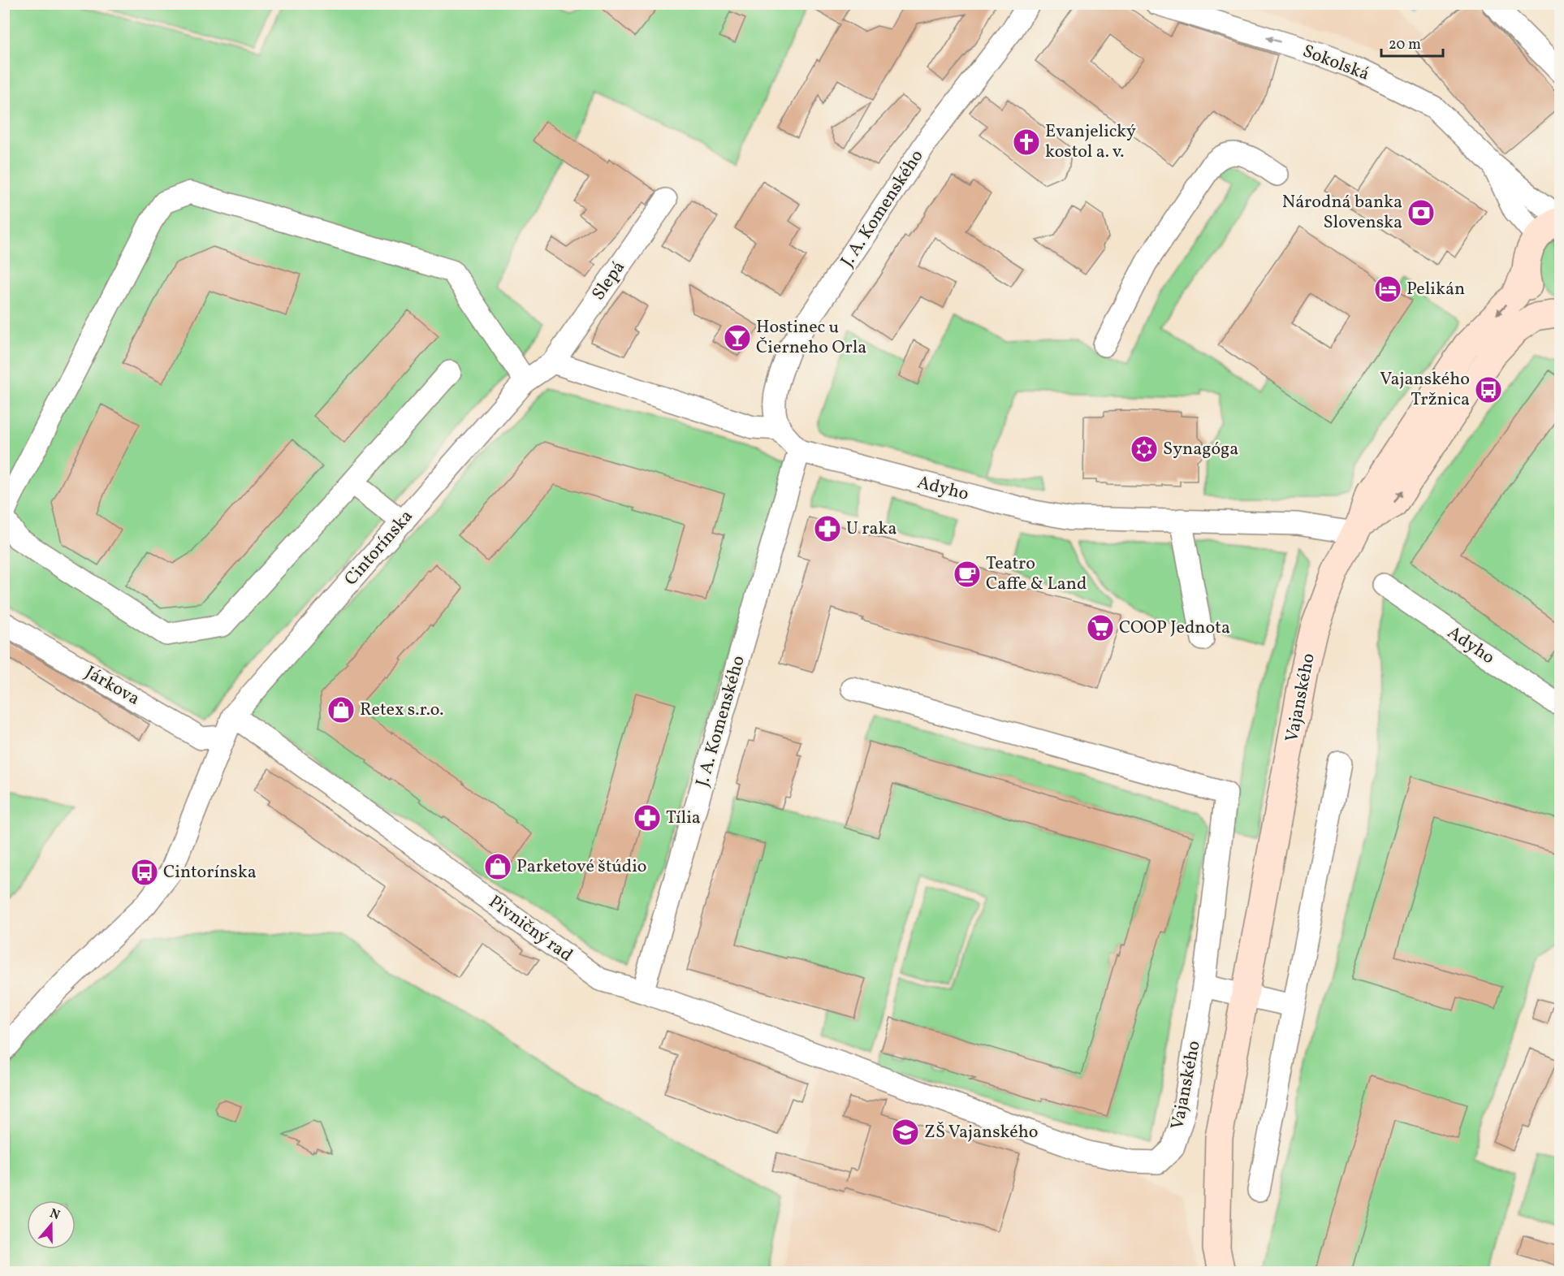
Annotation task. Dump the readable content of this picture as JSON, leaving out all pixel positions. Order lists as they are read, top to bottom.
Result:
{
  "streets": {
    "main road": ["Vajanského"],
    "street": [
      "Sokolská",
      "J. A. Komenského",
      "Slepá",
      "Adyho",
      "Cintorínska",
      "Járkova",
      "Pivničný rad"
    ]
  },
  "crossings": [
    ["Sokolská", "Vajanského"],
    ["J. A. Komenského", "Adyho"],
    ["J. A. Komenského", "Pivničný rad"],
    ["Slepá", "Cintorínska"],
    ["Adyho", "Vajanského"],
    ["Cintorínska", "Járkova"],
    ["Cintorínska", "Pivničný rad"],
    ["Vajanského", "Pivničný rad"]
  ],
  "one_way": ["Sokolská"],
  "places": {
    "church": ["Evanjelický kostol a. v."],
    "bank": ["Národná banka Slovenska"],
    "hotel": ["Pelikán"],
    "bar": ["Hostinec u Čierneho Orla"],
    "bus stop": ["Vajanského Tržnica", "Cintorínska"],
    "synagogue": ["Synagóga"],
    "pharmacy": ["U raka", "Tília"],
    "cafe": ["Teatro Caffe & Land"],
    "supermarket": ["COOP Jednota"],
    "shop": ["Retex s.r.o.", "Parketové štúdio"],
    "school or university": ["ZŠ Vajanského"]
  },
  "scale_bar": "20 m",
  "north": "top"
}
